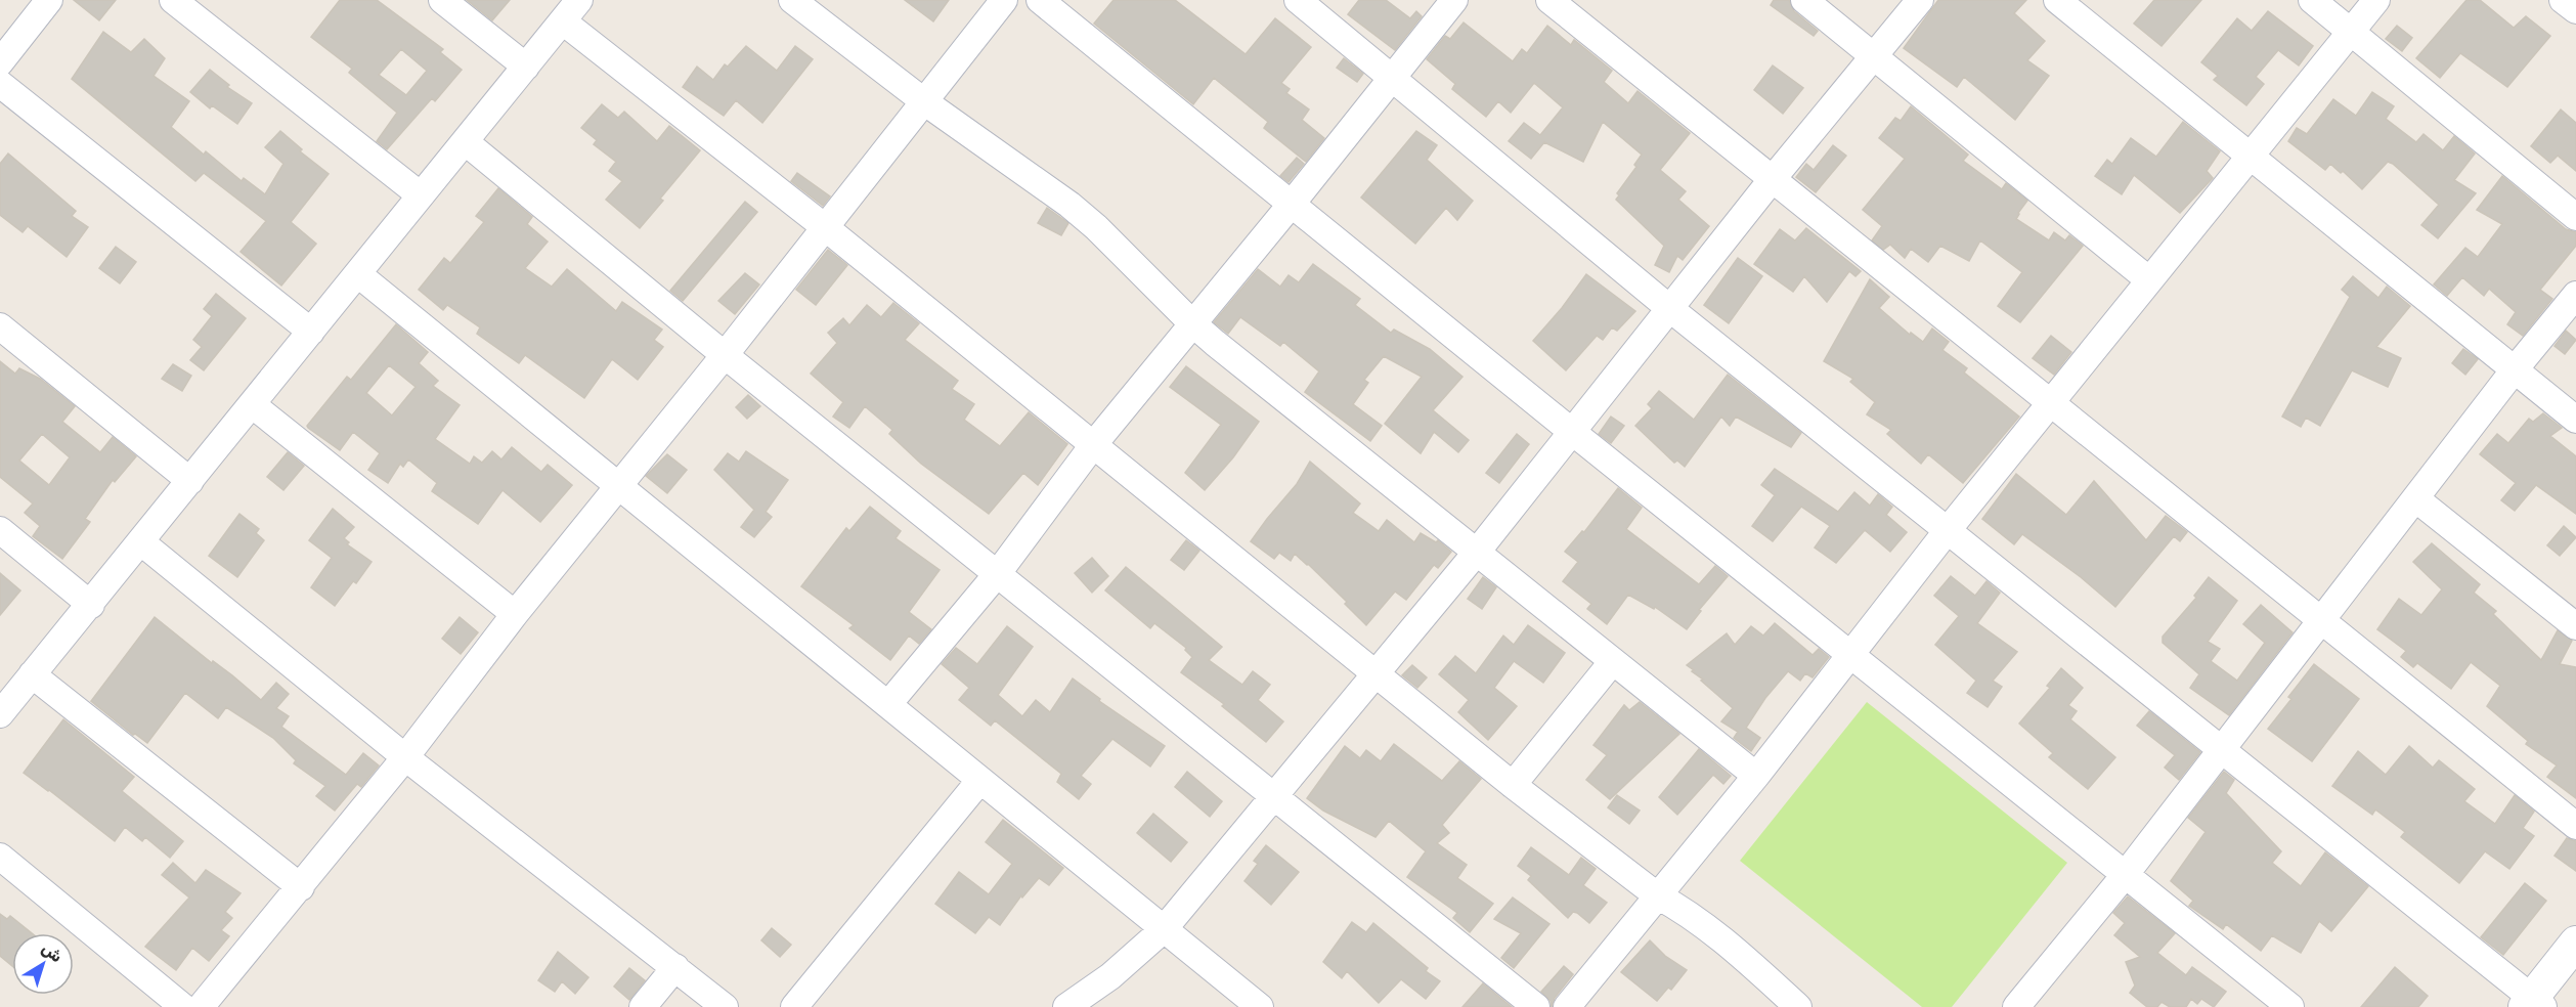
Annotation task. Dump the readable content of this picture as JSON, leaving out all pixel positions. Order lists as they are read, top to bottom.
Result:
{
  "north": "top right"
}
